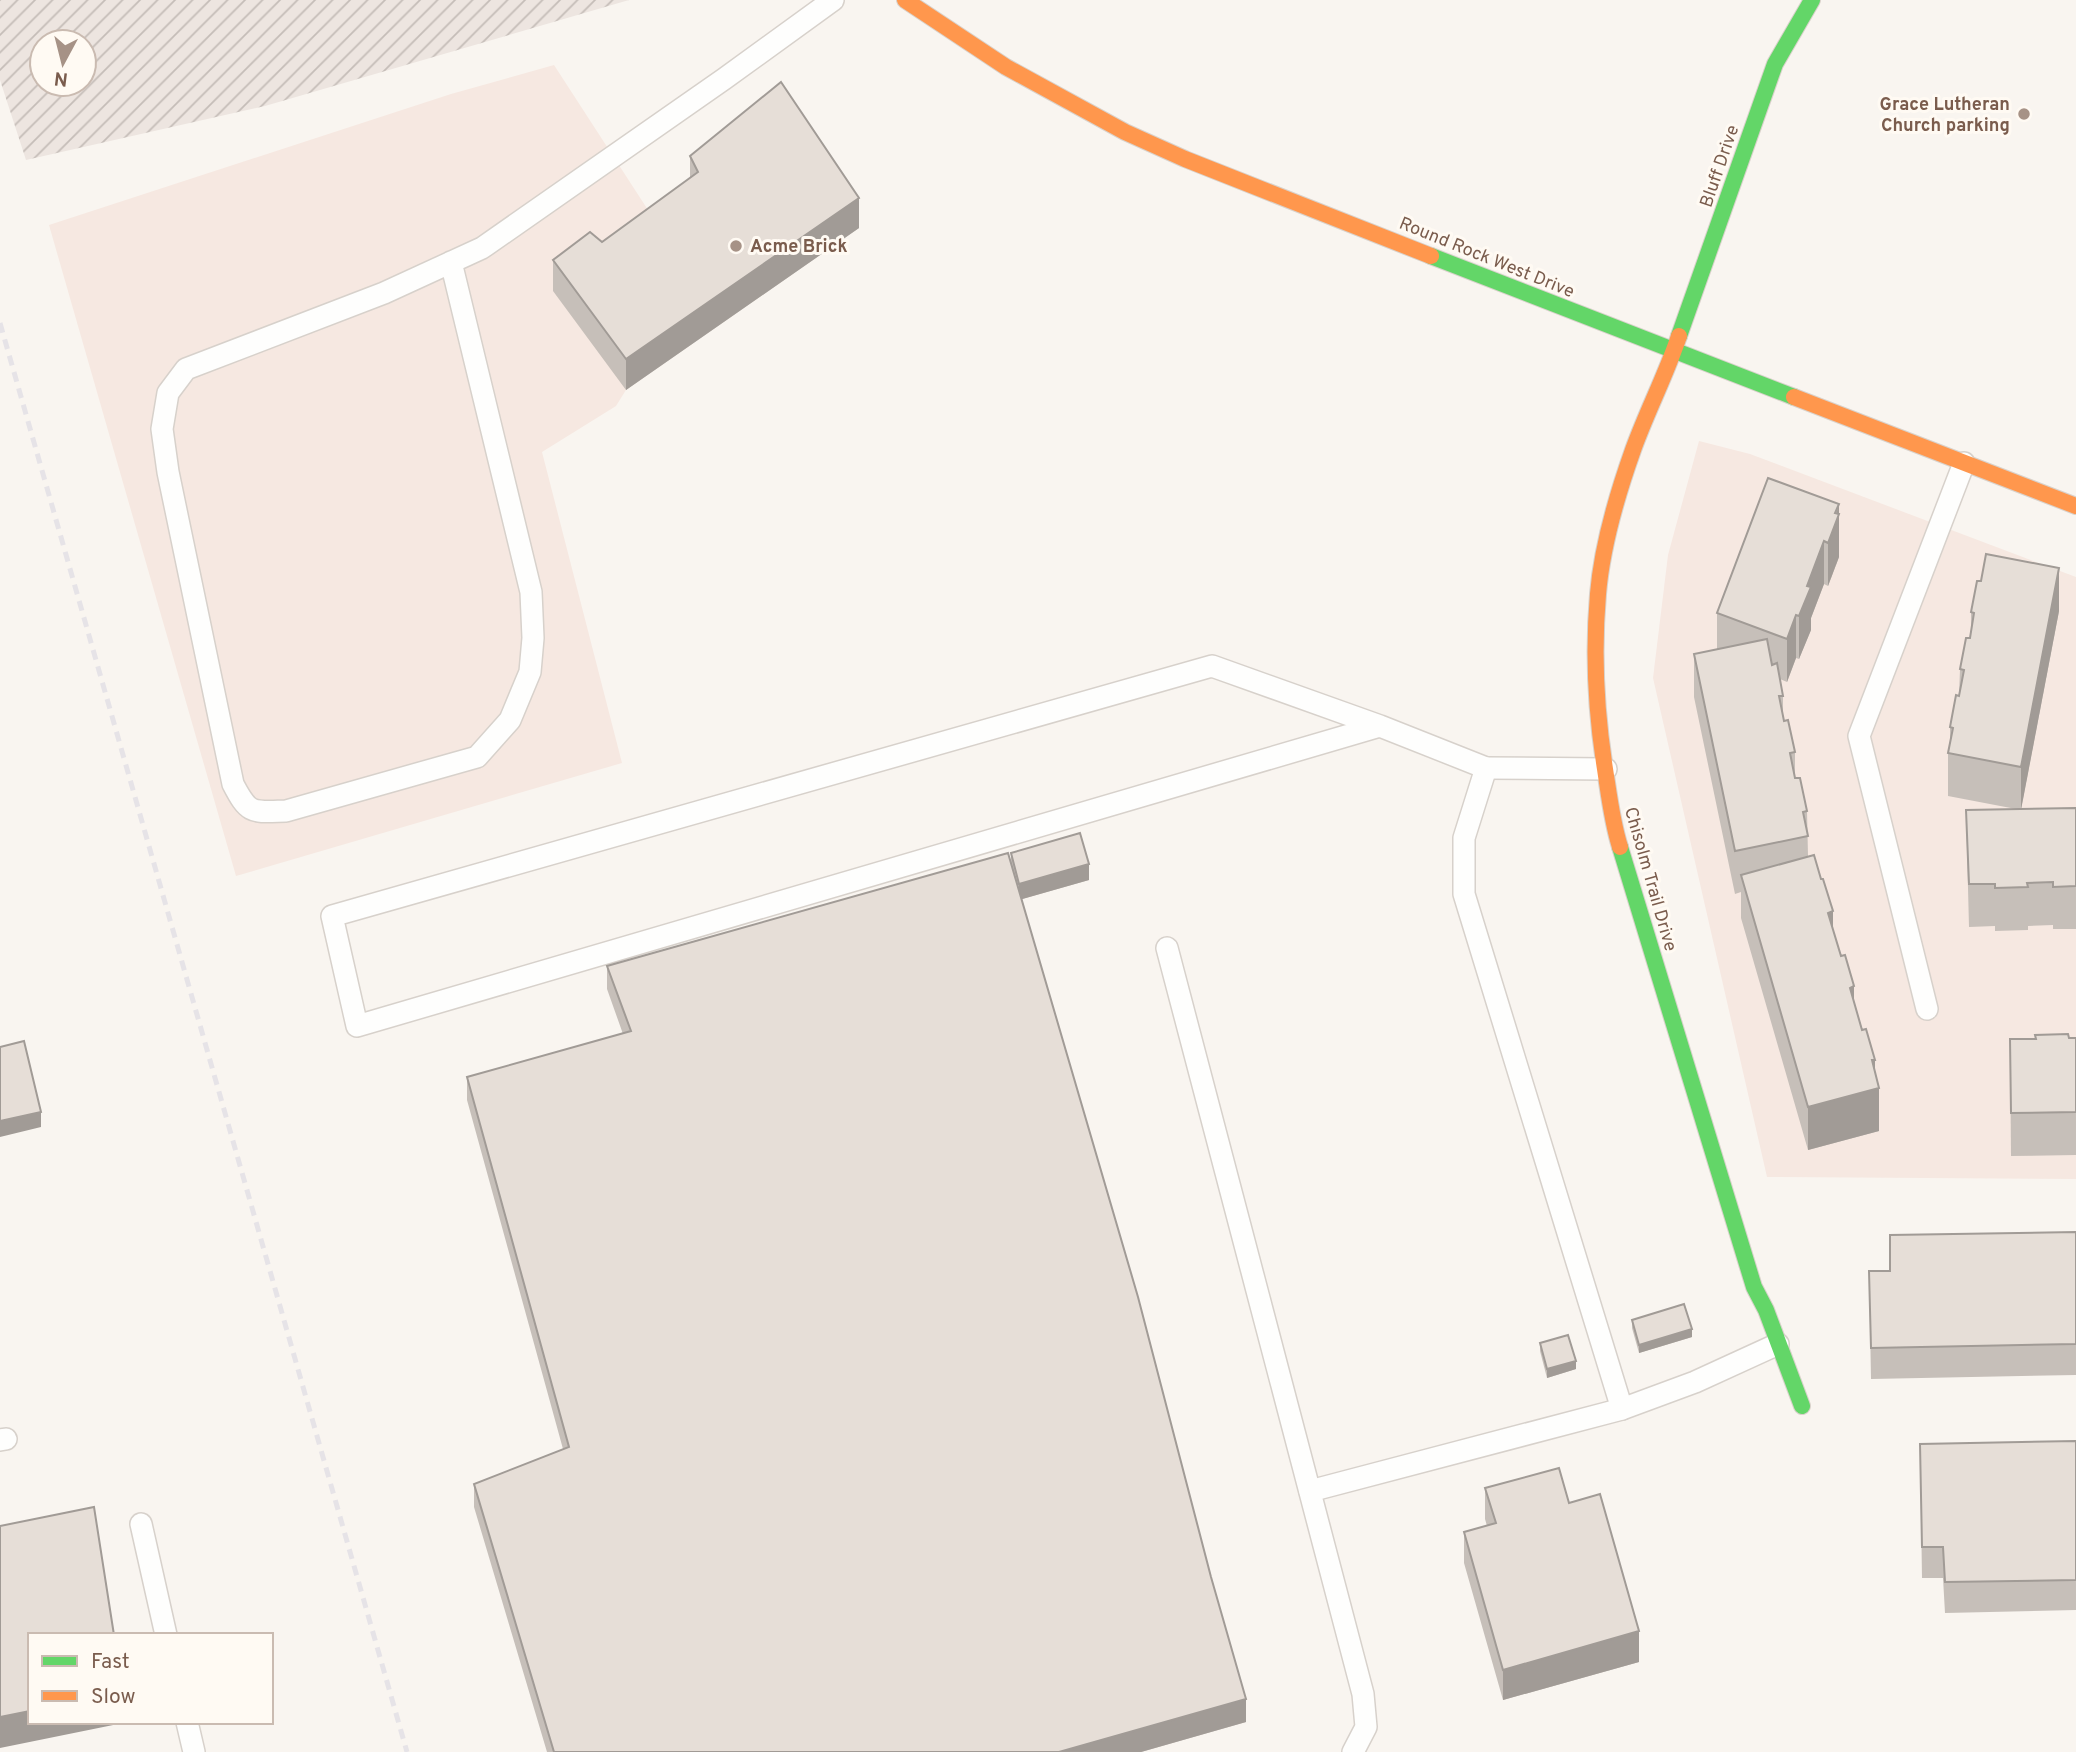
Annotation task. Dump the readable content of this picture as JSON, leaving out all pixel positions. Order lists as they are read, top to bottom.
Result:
{
  "streets": {
    "street": ["Bluff Drive", "Round Rock West Drive", "Chisolm Trail Drive"]
  },
  "crossings": [
    ["Bluff Drive", "Round Rock West Drive"],
    ["Bluff Drive", "Chisolm Trail Drive"],
    ["Round Rock West Drive", "Chisolm Trail Drive"]
  ],
  "places": ["Grace Lutheran Church parking", "Acme Brick"],
  "legend": ["Fast", "Slow"],
  "north": "bottom"
}
